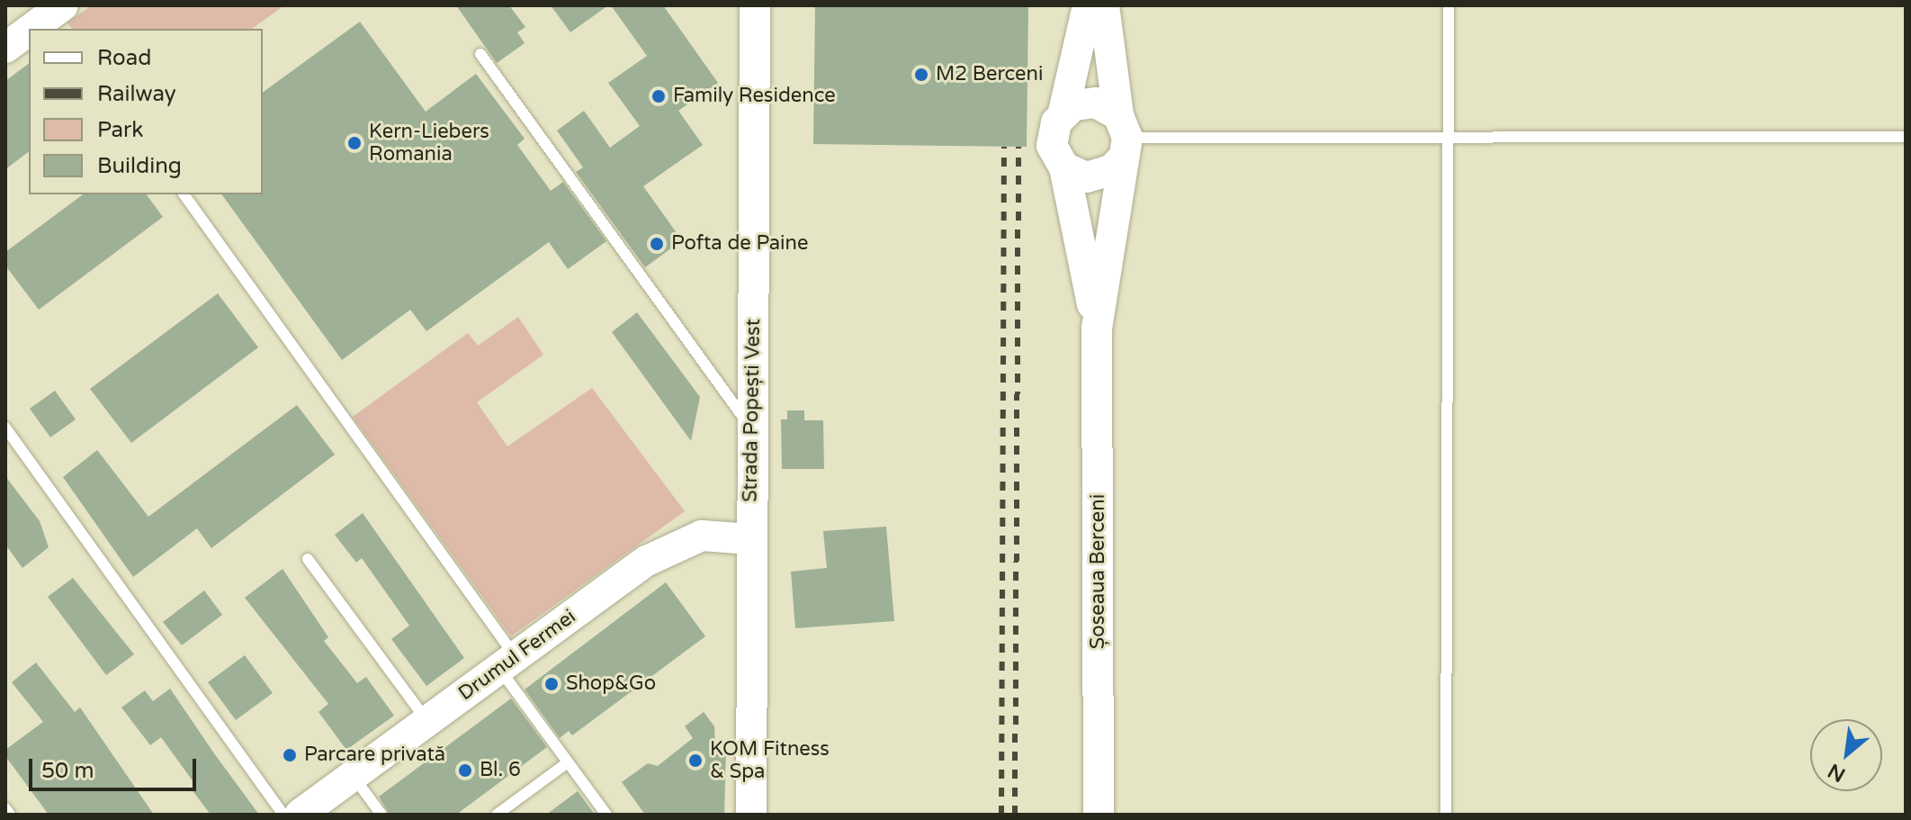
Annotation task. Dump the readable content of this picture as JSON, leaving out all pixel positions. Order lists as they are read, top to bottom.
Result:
{
  "streets": {
    "street": ["Strada Popești Vest", "Șoseaua Berceni", "Drumul Fermei"]
  },
  "crossings": [
    ["Strada Popești Vest", "Drumul Fermei"]
  ],
  "places": [
    "M2 Berceni",
    "Family Residence",
    "Kern-Liebers Romania",
    "Pofta de Paine",
    "Shop&Go",
    "Parcare privată",
    "KOM Fitness & Spa",
    "Bl. 6"
  ],
  "legend": [
    "Road",
    "Railway",
    "Park",
    "Building"
  ],
  "scale_bar": "50 m",
  "north": "bottom left"
}
